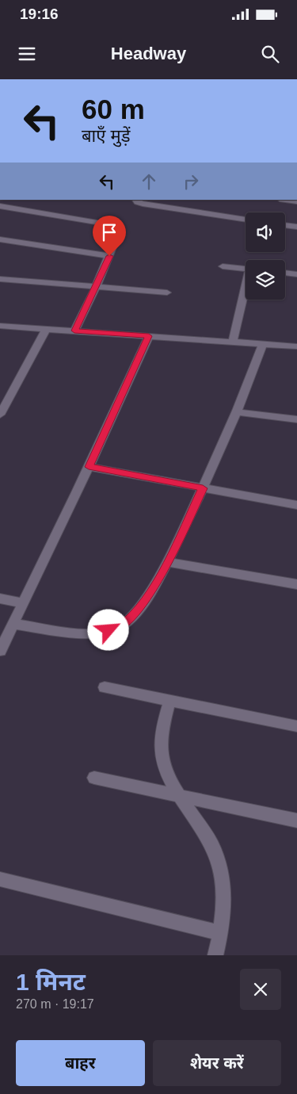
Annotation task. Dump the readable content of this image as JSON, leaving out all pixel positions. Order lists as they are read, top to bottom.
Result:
{
  "page": {
    "status": "19:16",
    "header": "Headway",
    "turn": ["60 m", "बाएँ मुड़ें"],
    "heading": ["1 मिनट", "270 m · 19:17"],
    "buttons": ["बाहर", "शेयर करें"]
  }
}
